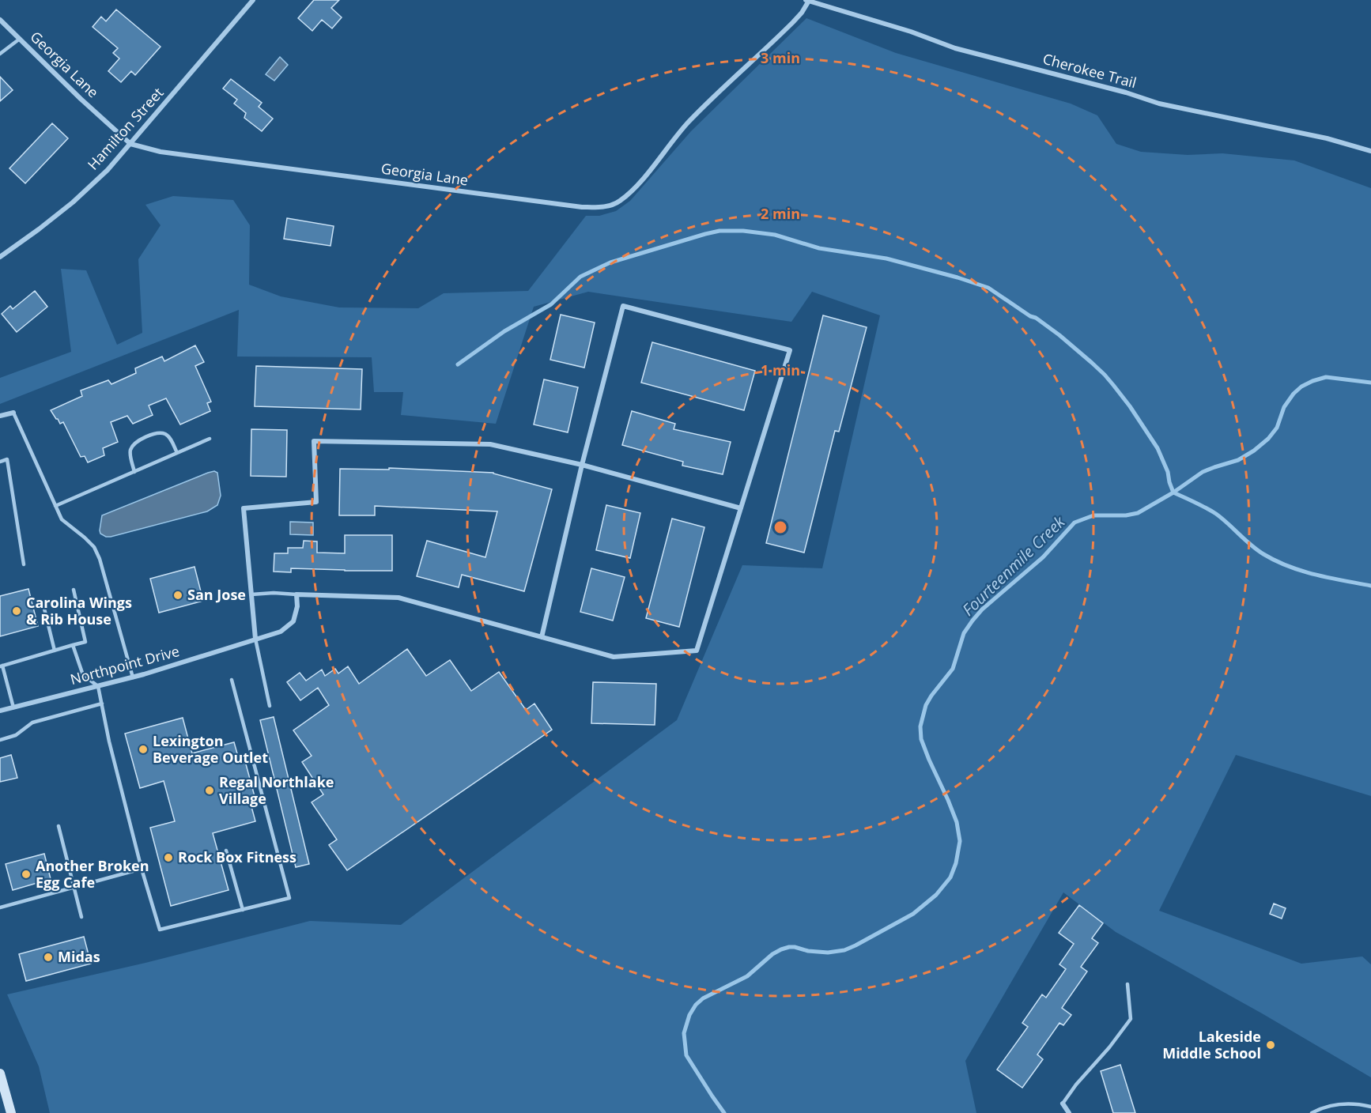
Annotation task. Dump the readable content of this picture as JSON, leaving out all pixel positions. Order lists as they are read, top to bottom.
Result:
{
  "streets": {
    "street": [
      "Georgia Lane",
      "Cherokee Trail",
      "Hamilton Street",
      "Northpoint Drive"
    ]
  },
  "crossings": [
    ["Georgia Lane", "Cherokee Trail"],
    ["Georgia Lane", "Hamilton Street"]
  ],
  "water": ["Fourteenmile Creek"],
  "places": [
    "San Jose",
    "Carolina Wings & Rib House",
    "Lexington Beverage Outlet",
    "Regal Northlake Village",
    "Rock Box Fitness",
    "Another Broken Egg Cafe",
    "Midas",
    "Lakeside Middle School"
  ],
  "rings": ["3 min", "2 min", "1 min"]
}
